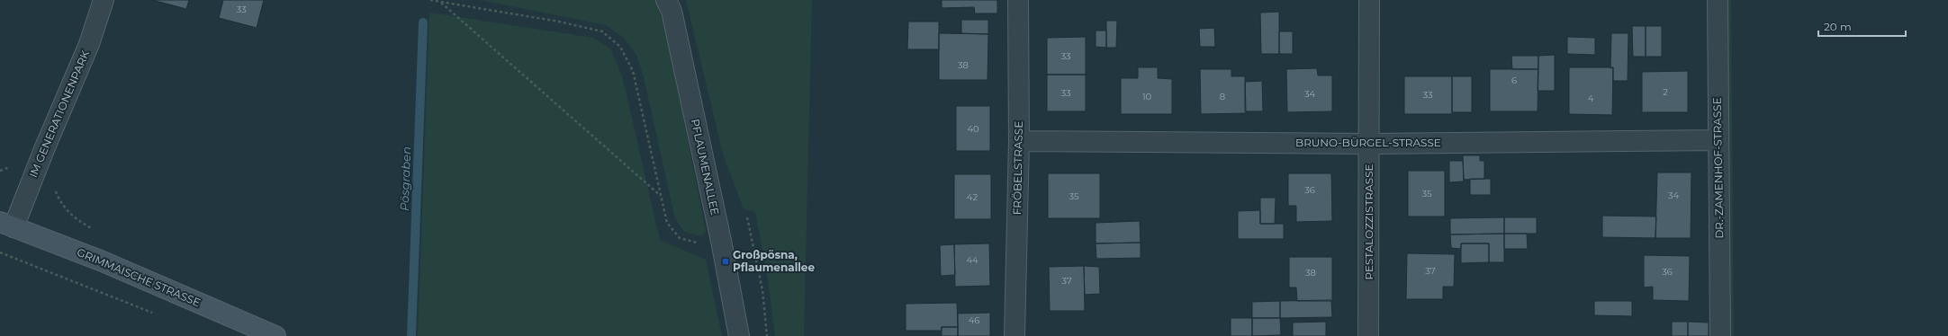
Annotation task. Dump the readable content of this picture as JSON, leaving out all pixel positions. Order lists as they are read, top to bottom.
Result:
{
  "streets": {
    "main road": ["GRIMMAISCHE STRASSE"],
    "street": [
      "IM GENERATIONENPARK",
      "BRUNO-BÜRGEL-STRASSE",
      "PFLAUMENALLEE",
      "FRÖBELSTRASSE",
      "DR.-ZAMENHOF-STRASSE",
      "PESTALOZZISTRASSE"
    ]
  },
  "crossings": [
    ["IM GENERATIONENPARK", "GRIMMAISCHE STRASSE"],
    ["BRUNO-BÜRGEL-STRASSE", "FRÖBELSTRASSE"],
    ["BRUNO-BÜRGEL-STRASSE", "DR.-ZAMENHOF-STRASSE"],
    ["BRUNO-BÜRGEL-STRASSE", "PESTALOZZISTRASSE"]
  ],
  "water": ["Pösgraben"],
  "places": {
    "transit": ["Großpösna, Pflaumenallee"]
  },
  "house_numbers": [
    "33",
    "33",
    "38",
    "6",
    "2",
    "33",
    "34",
    "33",
    "10",
    "8",
    "4",
    "40",
    "36",
    "35",
    "34",
    "35",
    "42",
    "44",
    "37",
    "36",
    "38",
    "37",
    "46"
  ],
  "scale_bar": "20 m"
}
